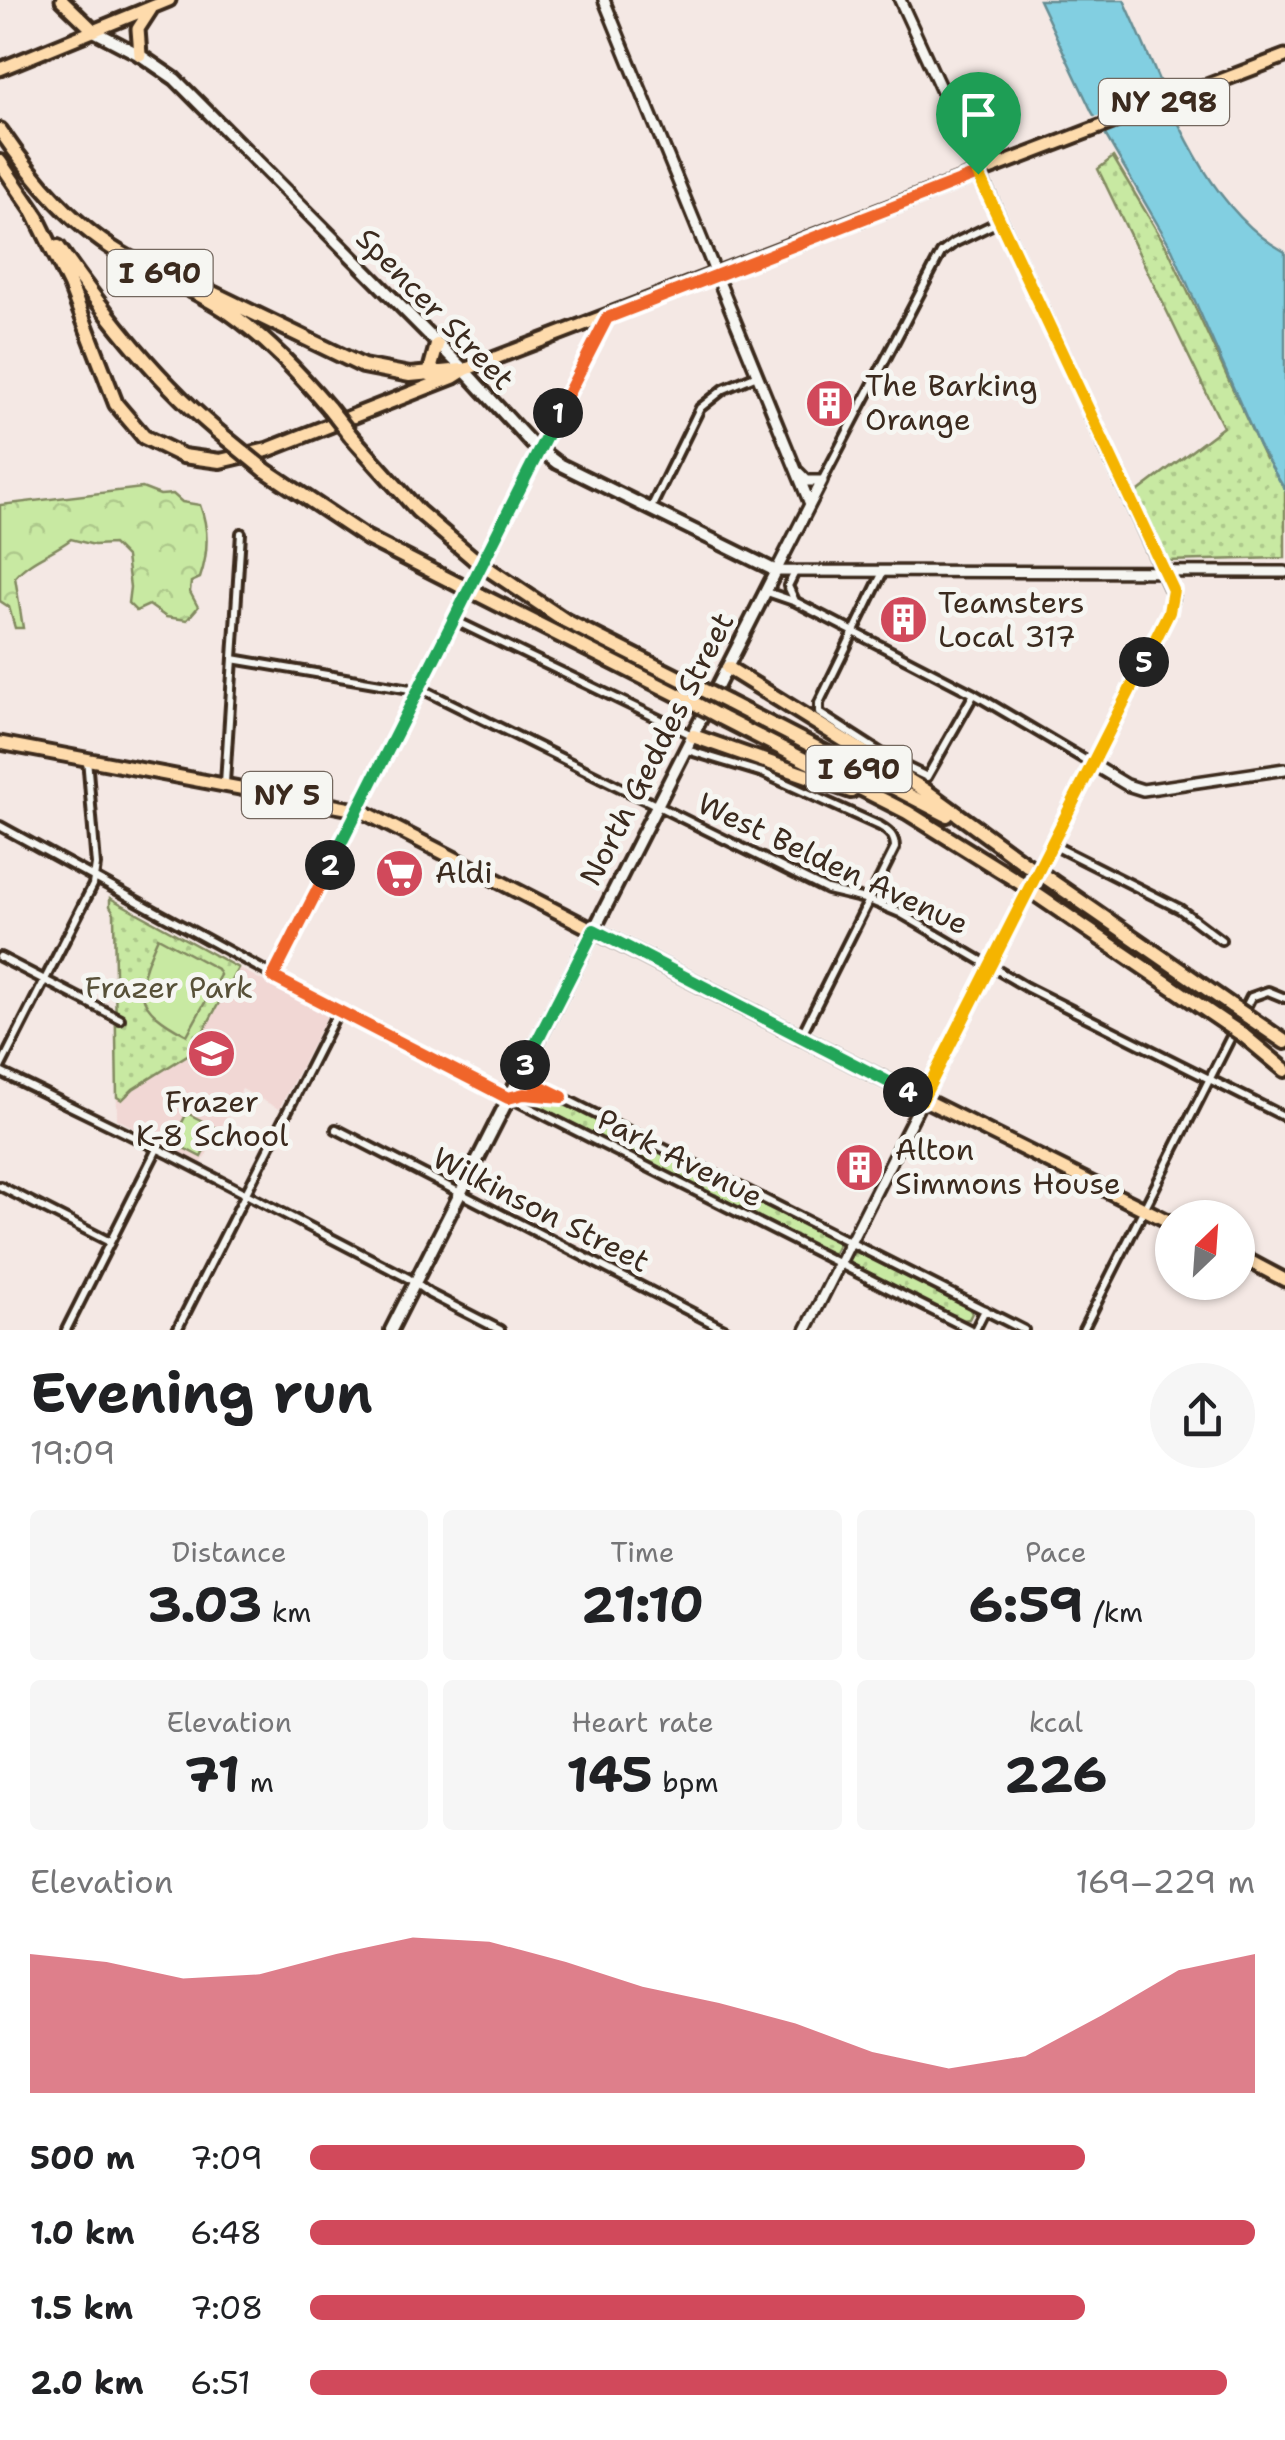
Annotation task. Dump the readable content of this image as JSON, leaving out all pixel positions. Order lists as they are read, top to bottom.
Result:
{
  "streets": {
    "highway": ["I 690"],
    "main road": [
      "NY 298",
      "Spencer Street",
      "North Geddes Street",
      "NY 5"
    ],
    "street": ["West Belden Avenue", "Park Avenue", "Wilkinson Street"]
  },
  "crossings": [
    ["NY 298", "Spencer Street"],
    ["Spencer Street", "North Geddes Street"],
    ["North Geddes Street", "NY 5"],
    ["North Geddes Street", "West Belden Avenue"],
    ["North Geddes Street", "Park Avenue"],
    ["North Geddes Street", "Wilkinson Street"]
  ],
  "parks": ["Frazer Park"],
  "places": {
    "building": ["The Barking Orange", "Teamsters Local 317", "Alton Simmons House"],
    "supermarket": ["Aldi"],
    "school or university": ["Frazer K-8 School"]
  },
  "north": "top right",
  "page": {
    "pins": [
      "1",
      "5",
      "2",
      "3",
      "4"
    ],
    "heading": ["Evening run", "19:09"],
    "stats": [
      ["Distance", "3.03 km"],
      ["Time", "21:10"],
      ["Pace", "6:59 /km"],
      ["Elevation", "71 m"],
      ["Heart rate", "145 bpm"],
      ["kcal", "226"]
    ],
    "chart": ["Elevation", "169–229 m"],
    "list": [
      {
        "name": "500 m",
        "note": "7:09"
      },
      {
        "name": "1.0 km",
        "note": "6:48"
      },
      {
        "name": "1.5 km",
        "note": "7:08"
      },
      {
        "name": "2.0 km",
        "note": "6:51"
      }
    ]
  }
}
